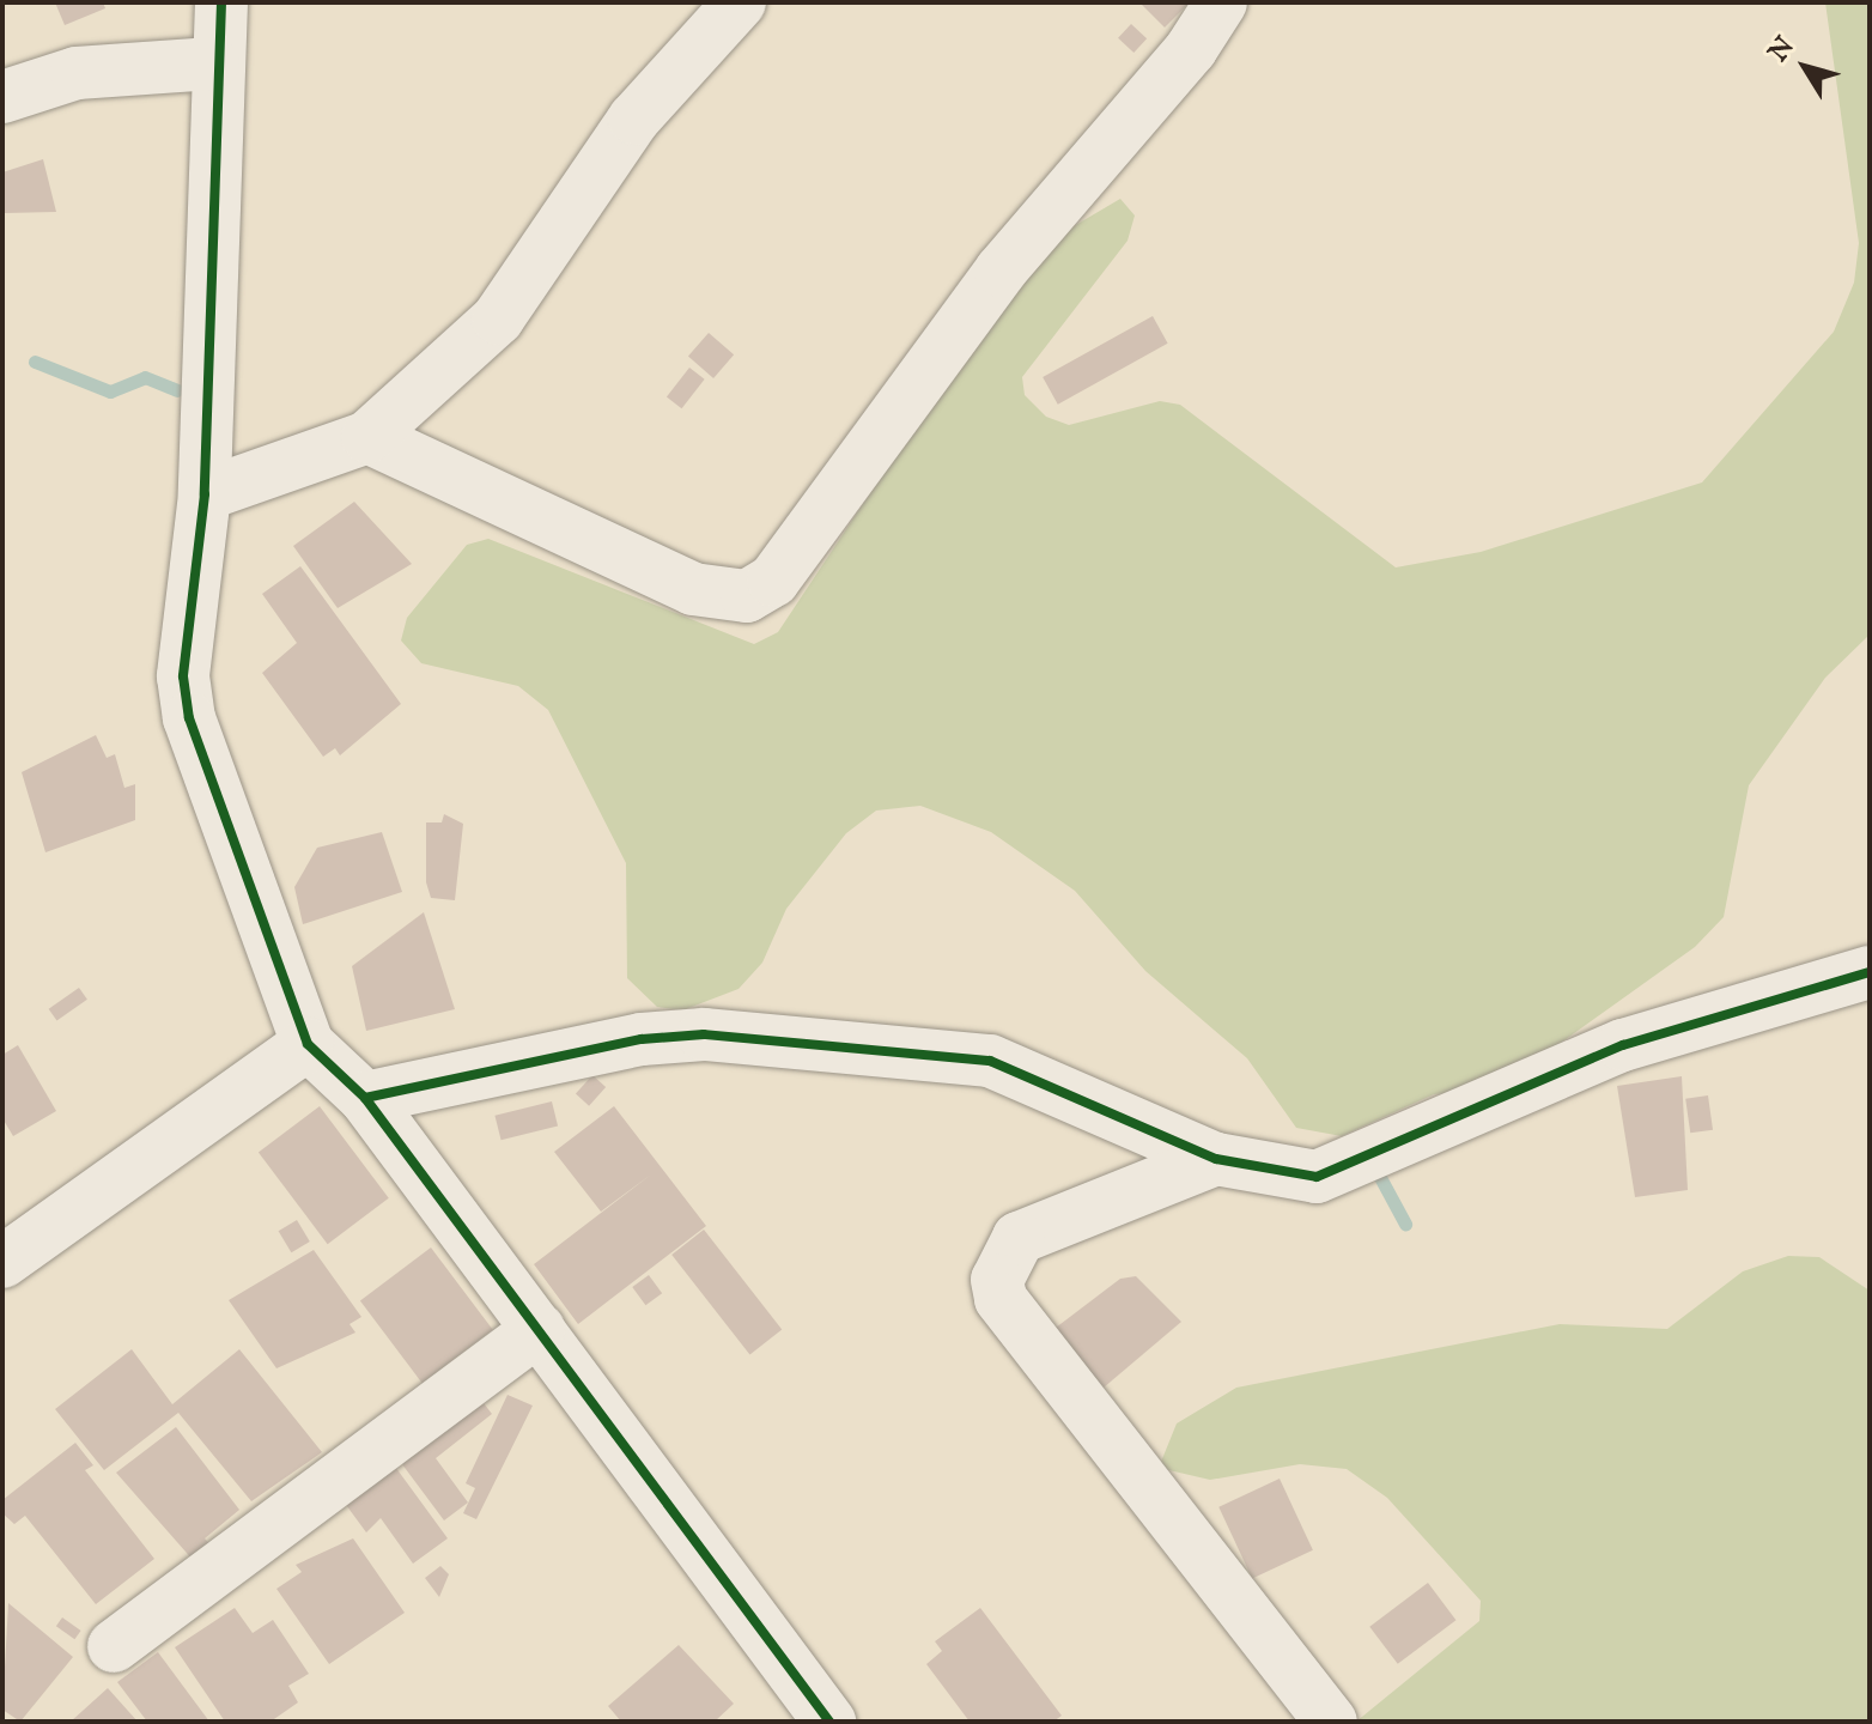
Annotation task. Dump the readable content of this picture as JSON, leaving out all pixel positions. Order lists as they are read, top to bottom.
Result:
{
  "north": "top left"
}
